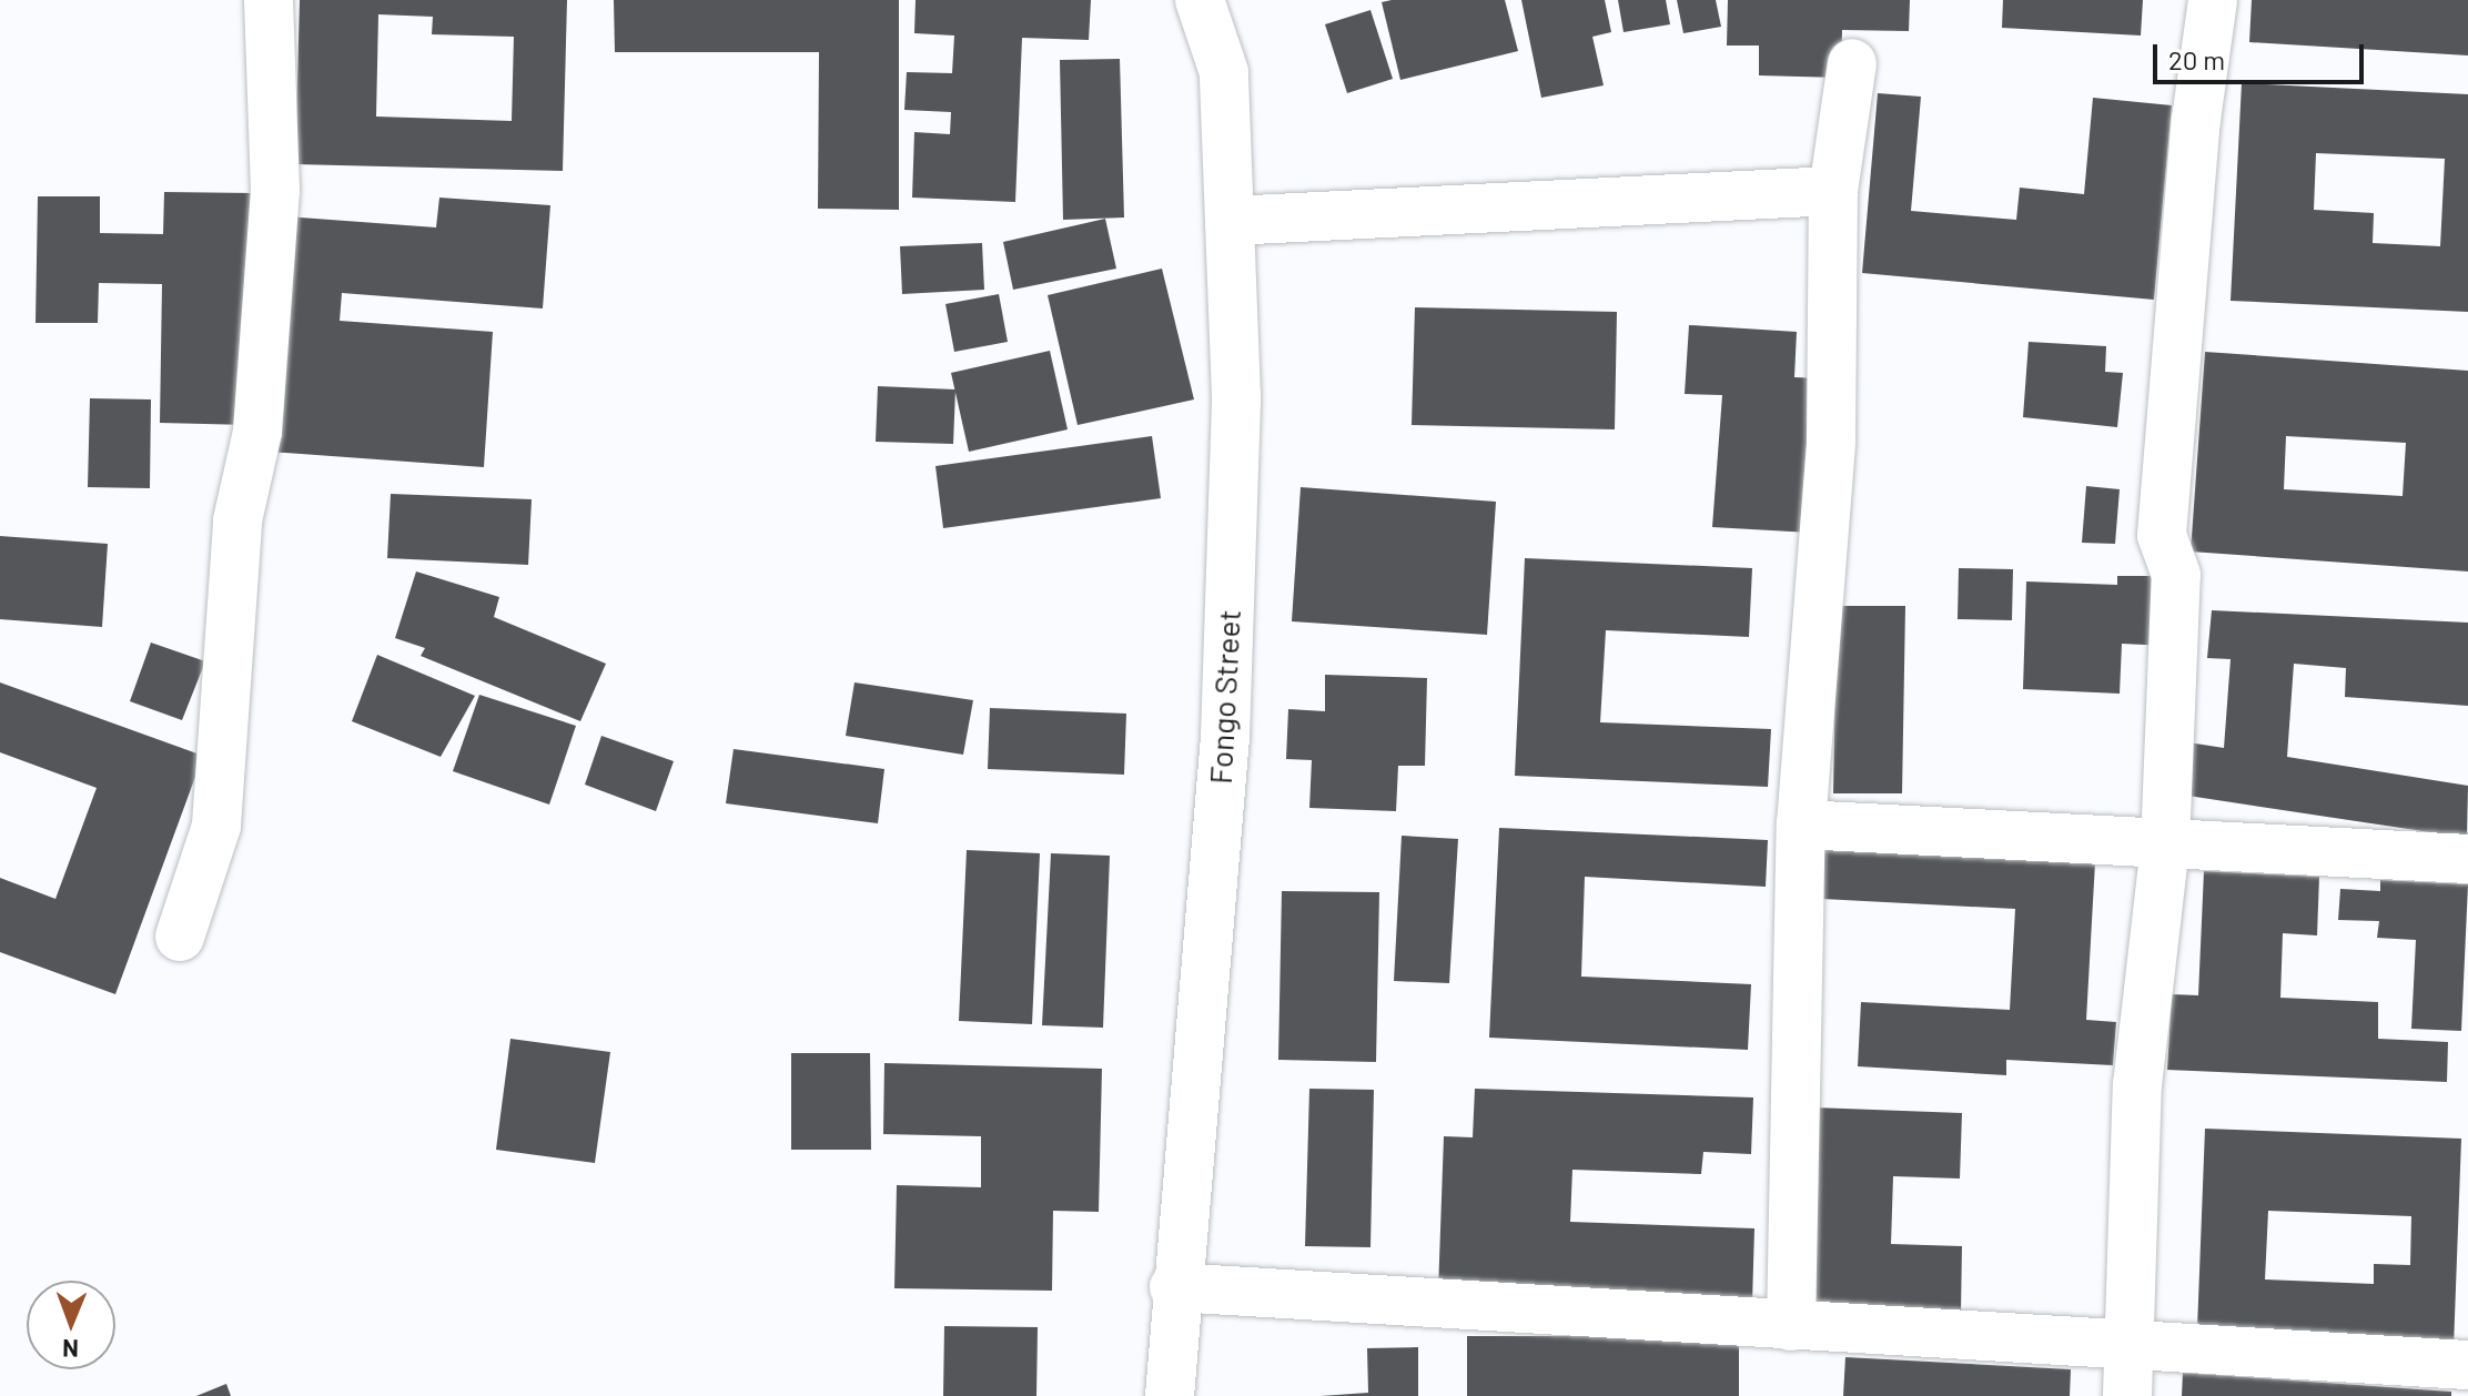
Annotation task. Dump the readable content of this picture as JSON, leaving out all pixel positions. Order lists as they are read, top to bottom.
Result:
{
  "streets": {
    "street": ["Fongo Street"]
  },
  "scale_bar": "20 m",
  "north": "bottom"
}
